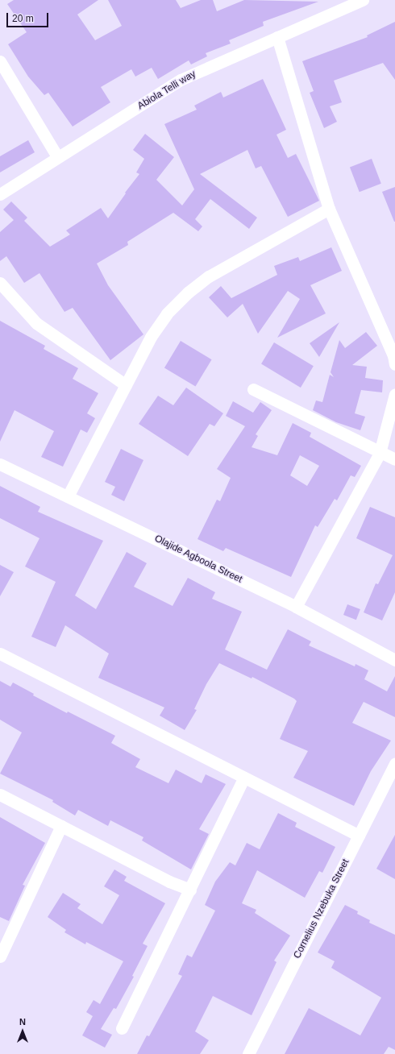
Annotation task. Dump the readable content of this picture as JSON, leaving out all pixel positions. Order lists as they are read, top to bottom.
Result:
{
  "streets": {
    "street": ["Abiola Telli way", "Olajide Agboola Street", "Cornelius Nzebuka Street"]
  },
  "scale_bar": "20 m",
  "north": "top"
}
